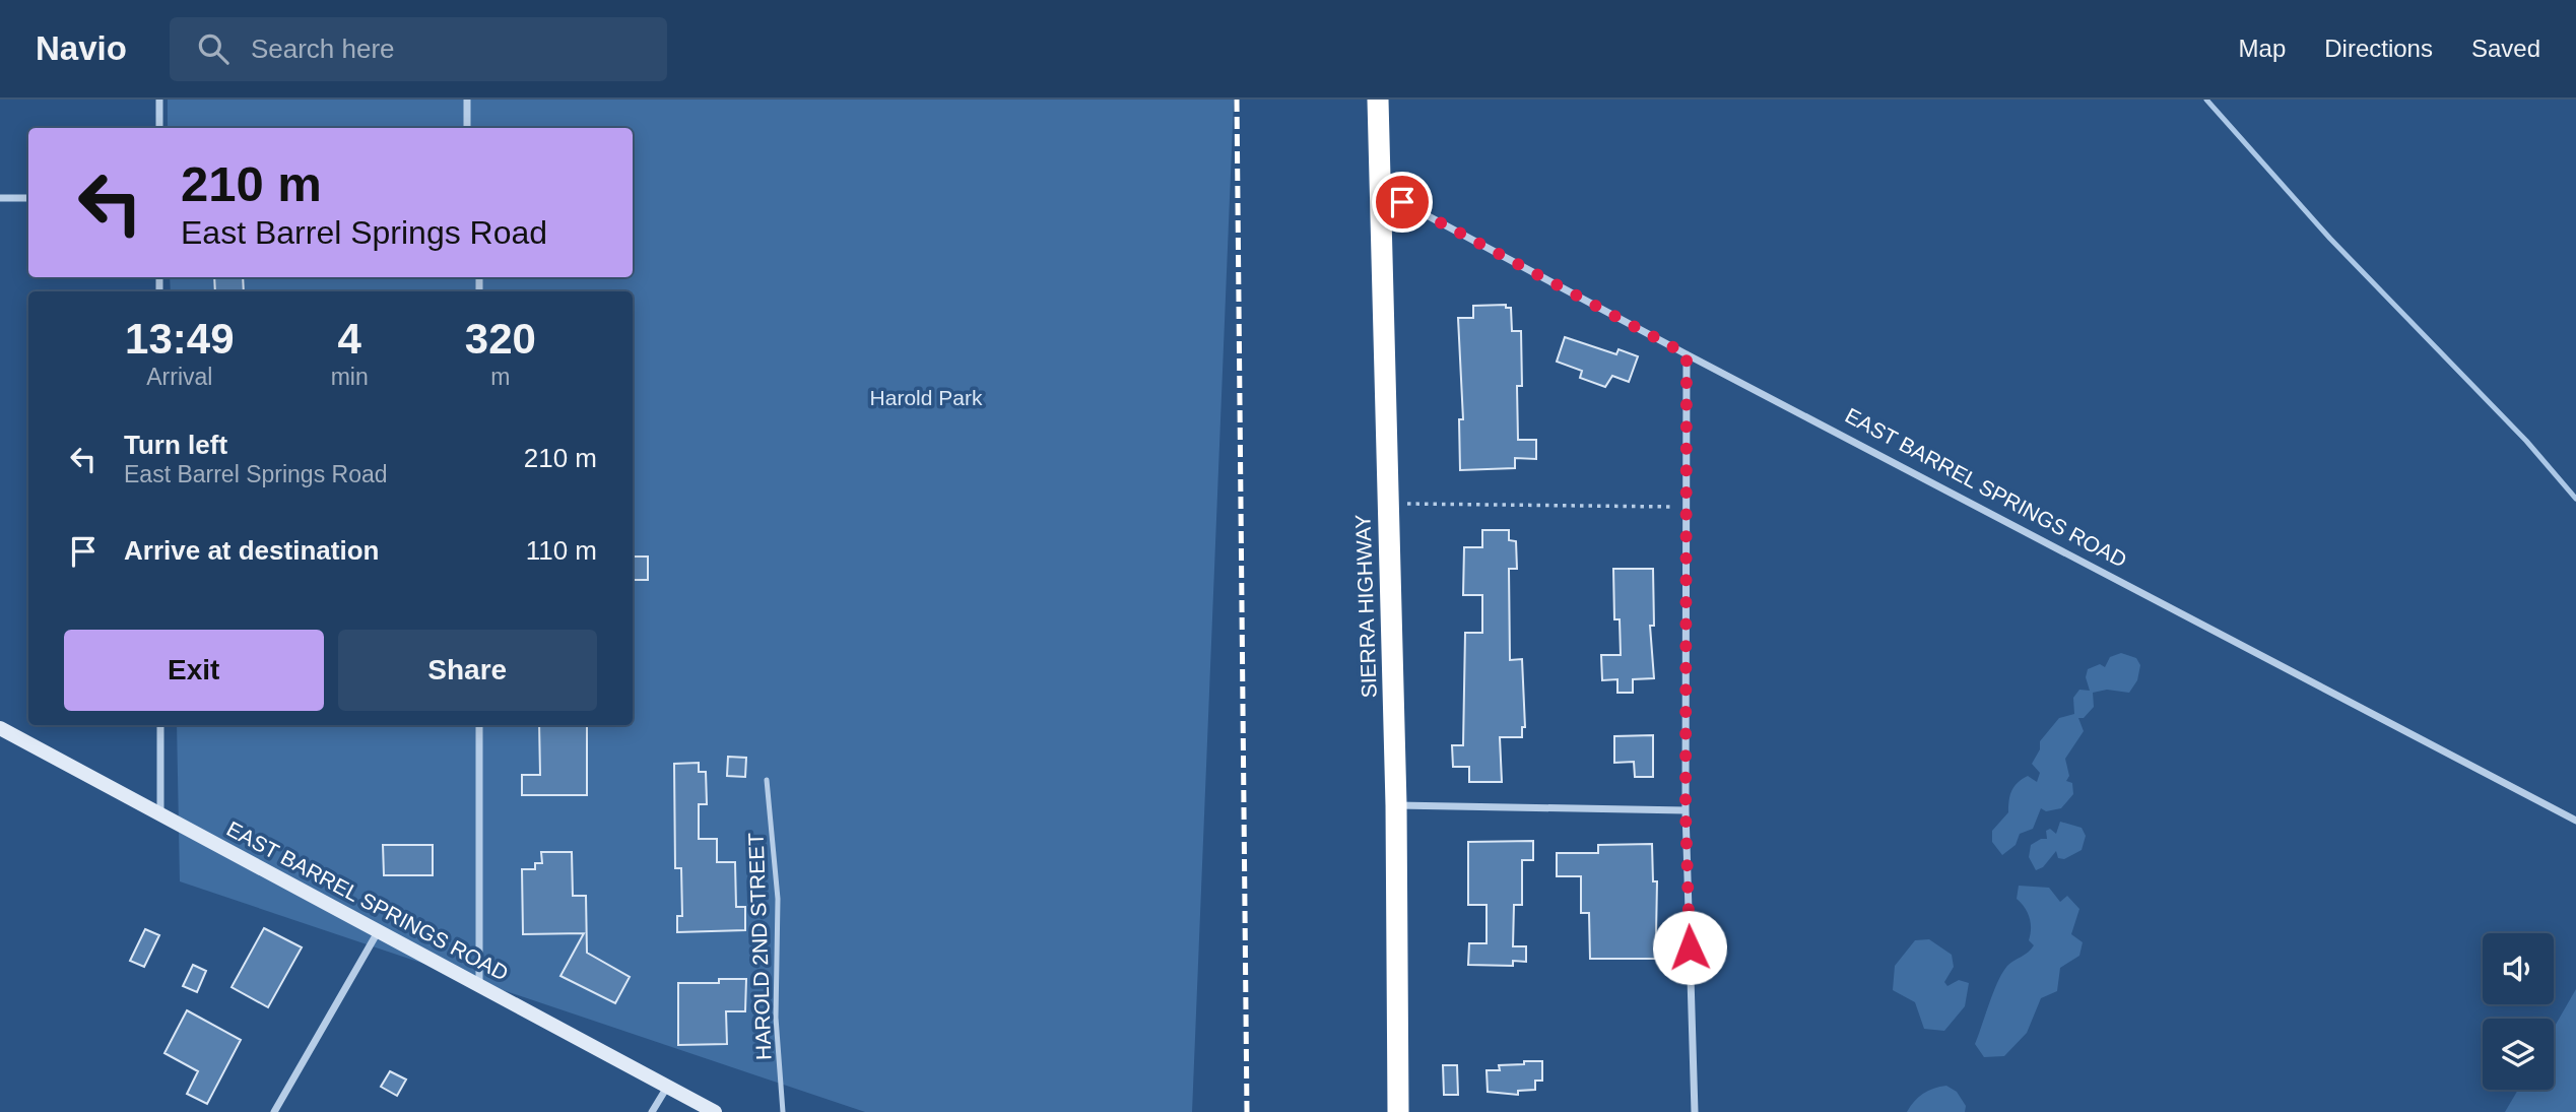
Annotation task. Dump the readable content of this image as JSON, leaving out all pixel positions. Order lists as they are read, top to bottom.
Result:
{
  "streets": {
    "highway": ["SIERRA HIGHWAY"],
    "street": ["EAST BARREL SPRINGS ROAD"],
    "lane": ["HAROLD 2ND STREET"]
  },
  "crossings": [
    ["EAST BARREL SPRINGS ROAD", "SIERRA HIGHWAY"]
  ],
  "parks": ["Harold Park"],
  "page": {
    "header": "Navio",
    "search": "Search here",
    "nav": ["Map", "Directions", "Saved"],
    "turn": ["210 m", "East Barrel Springs Road"],
    "eta": [
      "13:49",
      "Arrival",
      "4",
      "min",
      "320",
      "m"
    ],
    "list": [
      {
        "name": "Turn left",
        "note": "East Barrel Springs Road",
        "value": "210 m"
      },
      {
        "name": "Arrive at destination",
        "value": "110 m"
      }
    ],
    "buttons": ["Exit", "Share"]
  }
}
